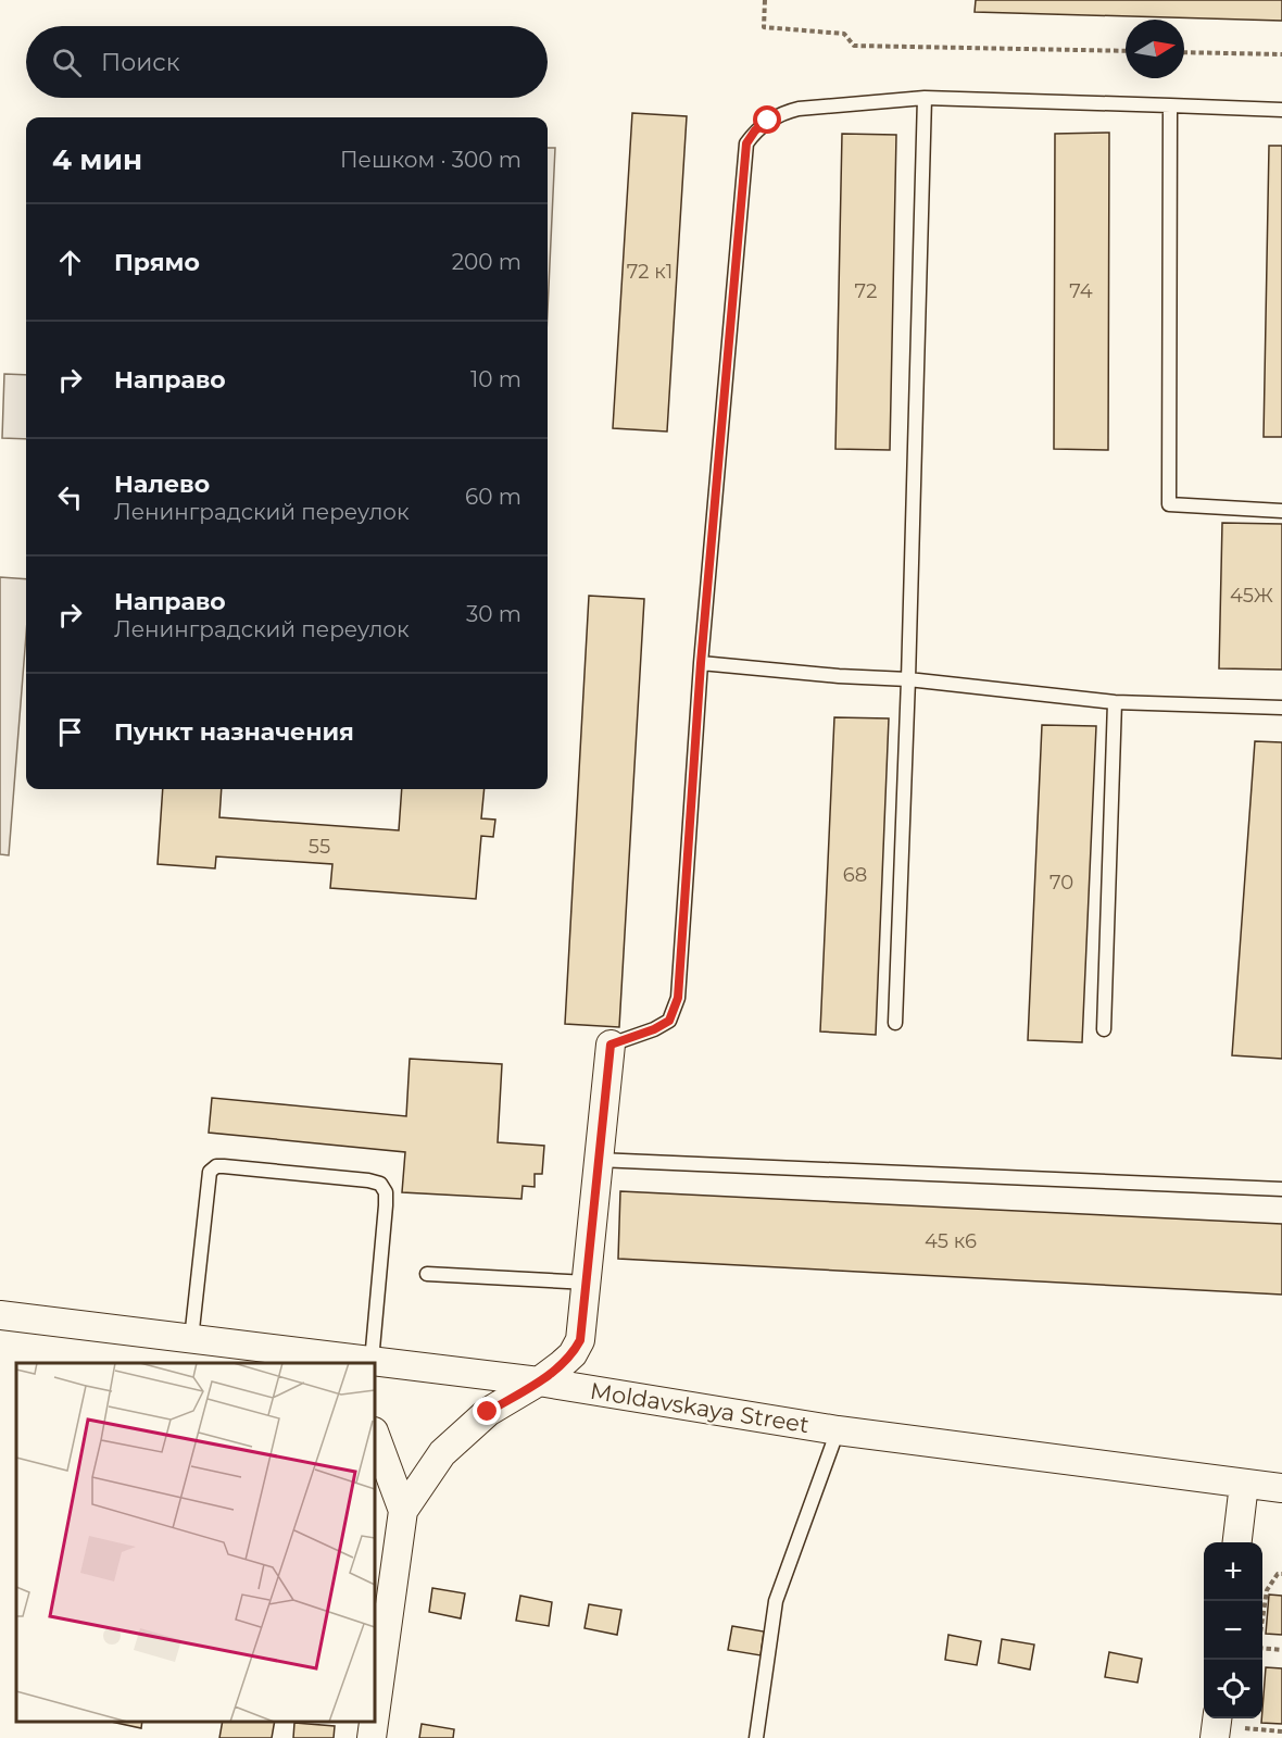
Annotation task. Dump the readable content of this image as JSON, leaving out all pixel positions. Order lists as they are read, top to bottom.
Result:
{
  "streets": {
    "street": ["Moldavskaya Street"]
  },
  "house_numbers": [
    "72 к1",
    "72",
    "74",
    "45Ж",
    "55",
    "68",
    "70",
    "45 к6"
  ],
  "north": "right",
  "page": {
    "search": "Поиск",
    "heading": ["4 мин", "Пешком · 300 m"],
    "list": [
      ["Прямо", "200 m"],
      ["Направо", "10 m"],
      ["Налево", "Ленинградский переулок", "60 m"],
      ["Направо", "Ленинградский переулок", "30 m"],
      "Пункт назначения"
    ],
    "map_buttons": ["+", "−"]
  }
}
